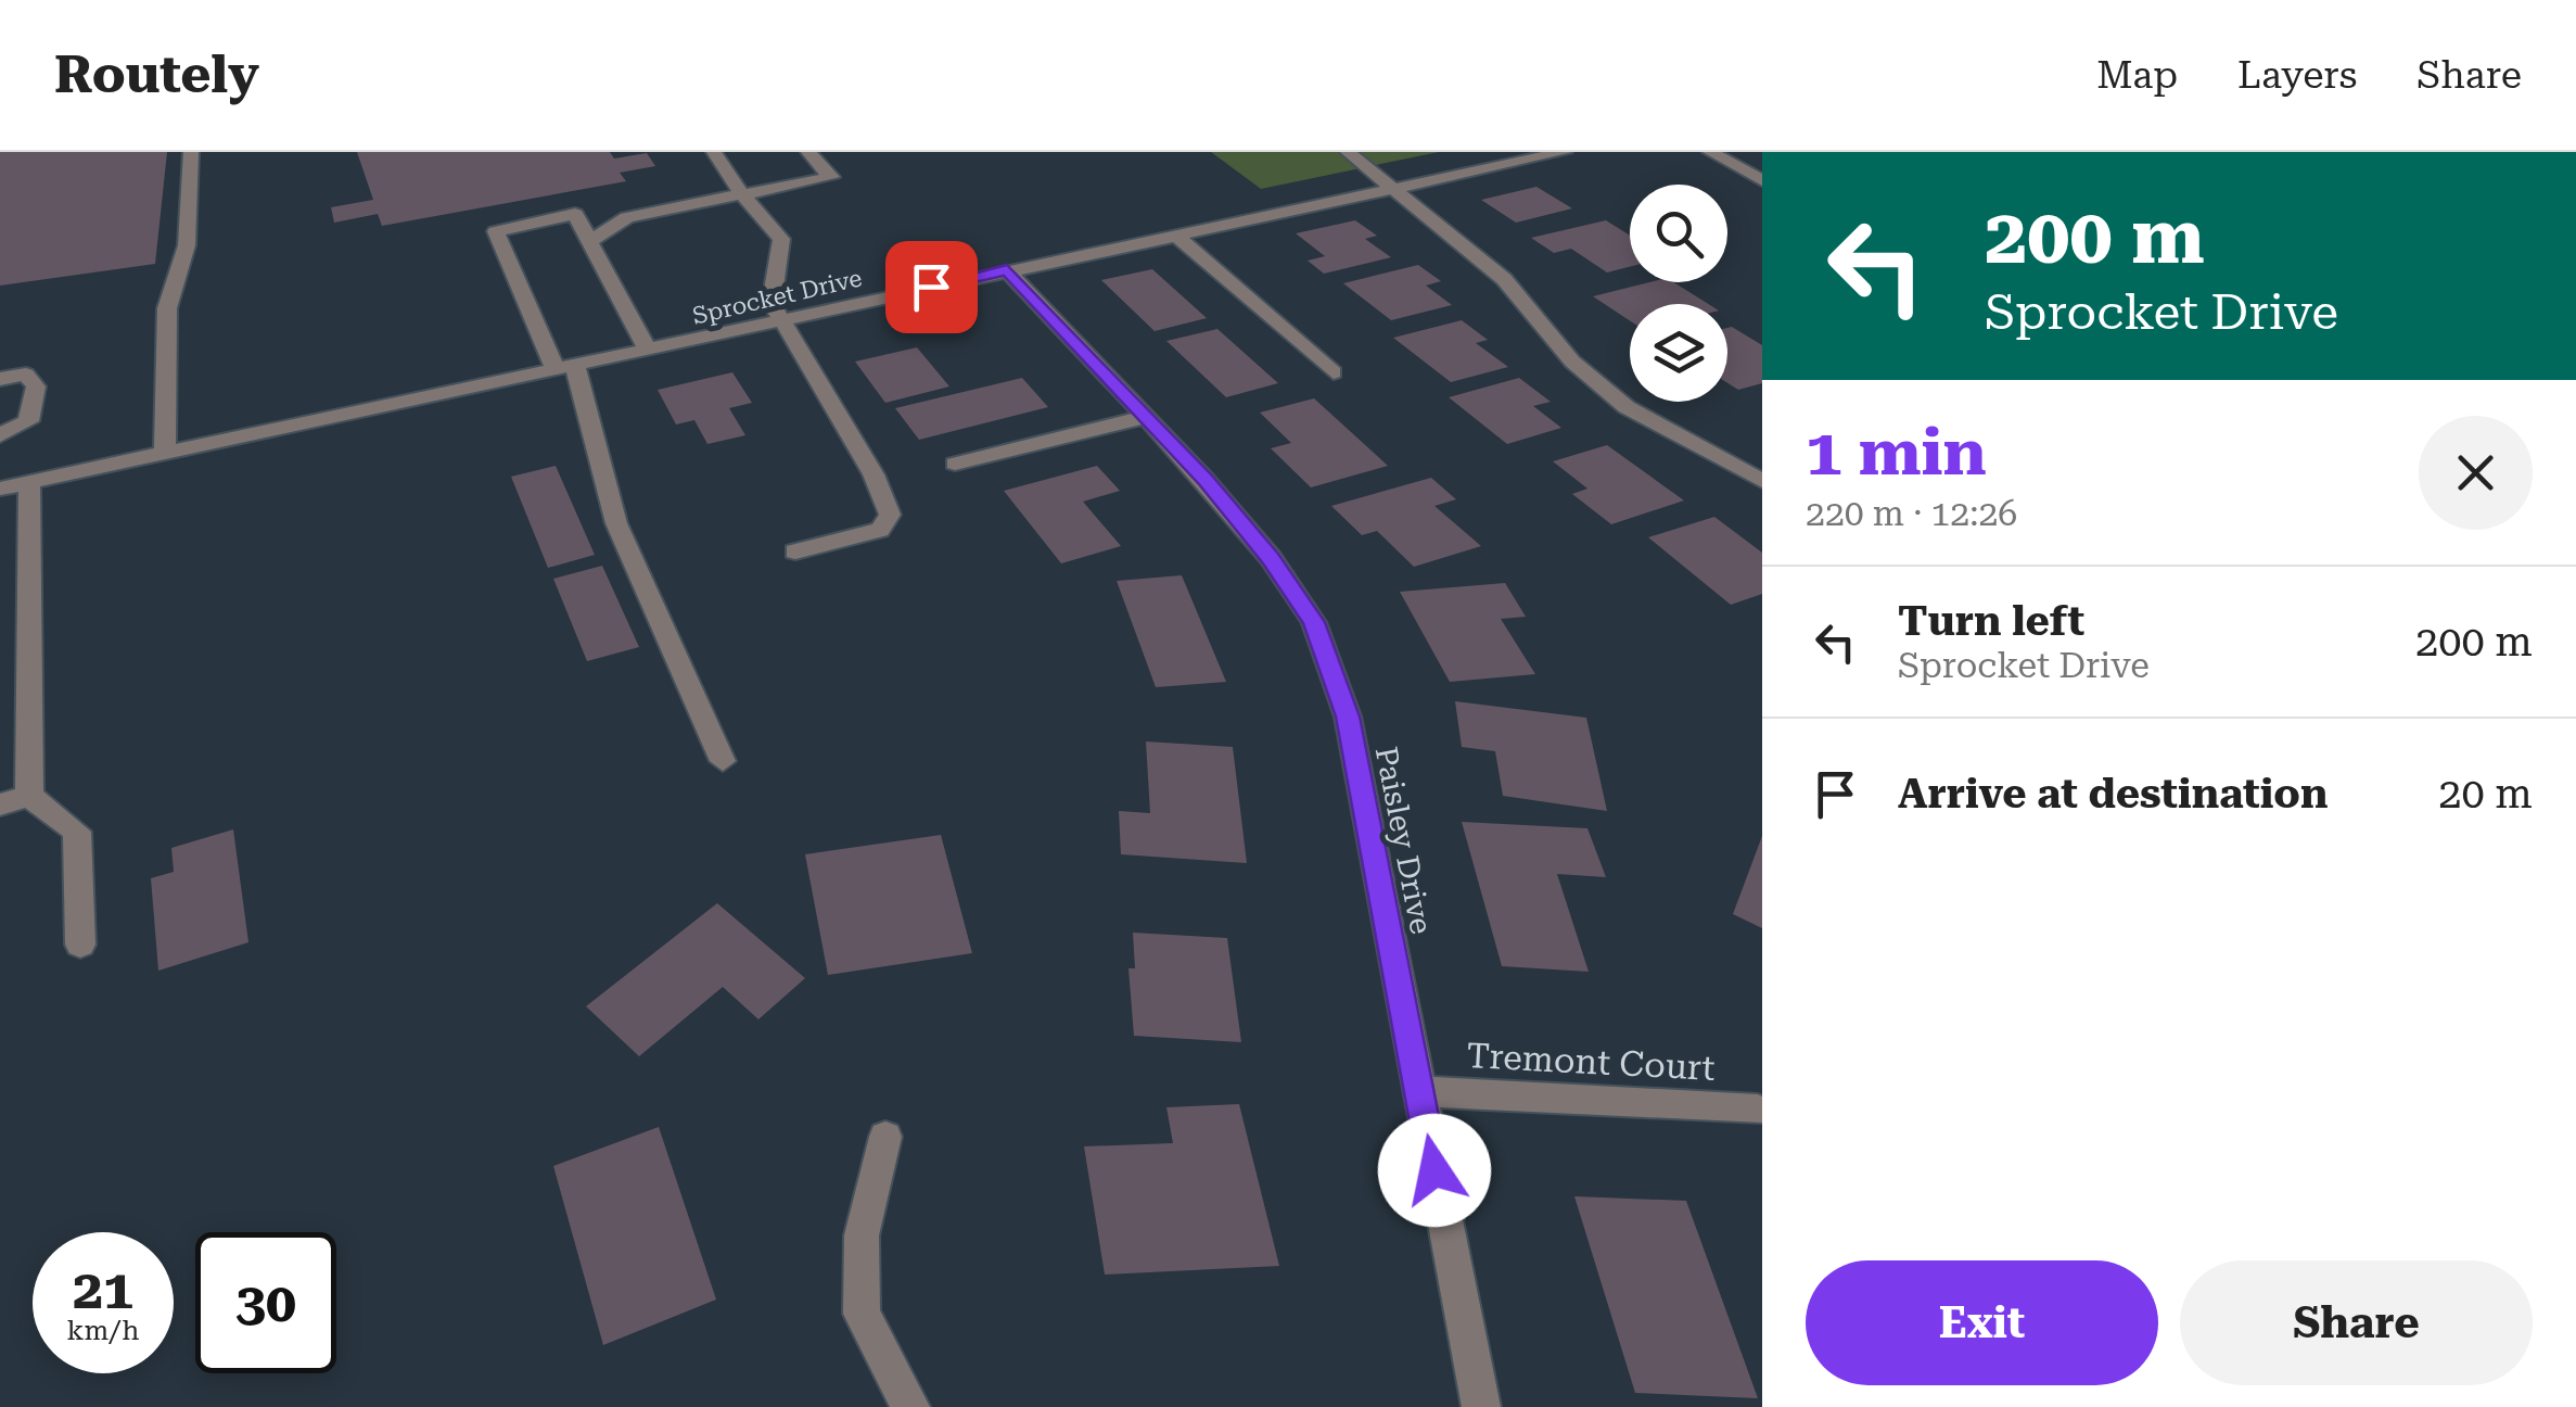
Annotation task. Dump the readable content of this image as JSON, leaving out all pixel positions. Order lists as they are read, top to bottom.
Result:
{
  "streets": {
    "street": ["Sprocket Drive", "Paisley Drive", "Tremont Court"]
  },
  "crossings": [
    ["Sprocket Drive", "Paisley Drive"],
    ["Paisley Drive", "Tremont Court"]
  ],
  "page": {
    "header": "Routely",
    "nav": ["Map", "Layers", "Share"],
    "turn": ["200 m", "Sprocket Drive"],
    "heading": ["1 min", "220 m · 12:26"],
    "list": [
      {
        "name": "Turn left",
        "note": "Sprocket Drive",
        "value": "200 m"
      },
      {
        "name": "Arrive at destination",
        "value": "20 m"
      }
    ],
    "speed": "21 km/h",
    "limit": "30",
    "buttons": ["Exit", "Share"]
  }
}
